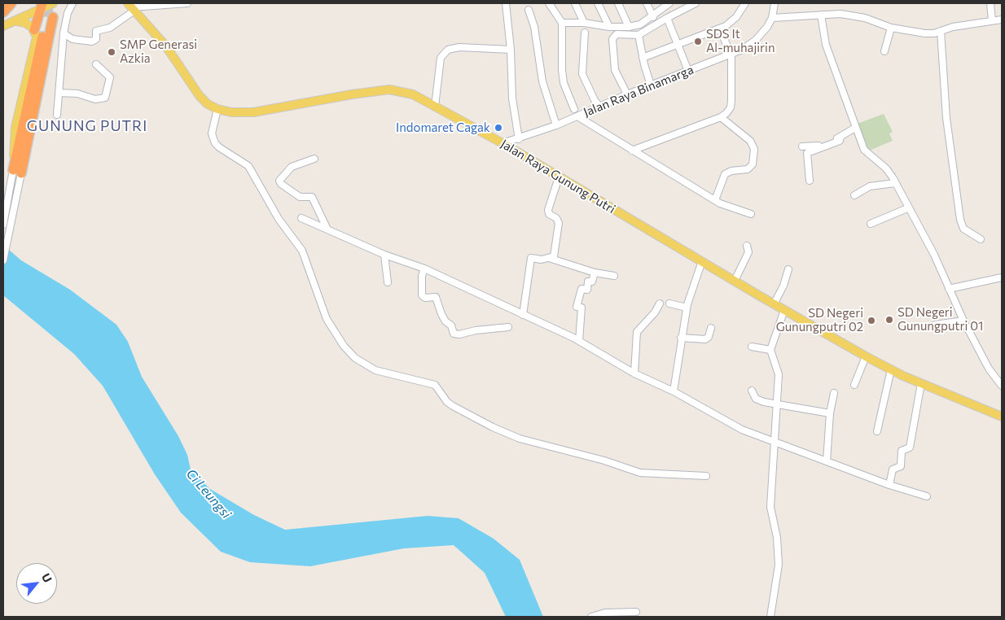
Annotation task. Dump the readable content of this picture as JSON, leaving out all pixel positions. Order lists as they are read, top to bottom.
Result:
{
  "streets": {
    "main road": ["Jalan Raya Gunung Putri"],
    "street": ["Jalan Raya Binamarga"]
  },
  "crossings": [
    ["Jalan Raya Binamarga", "Jalan Raya Gunung Putri"]
  ],
  "districts": ["GUNUNG PUTRI"],
  "water": ["Ci Leungsi"],
  "places": [
    "SDS It Al-muhajirin",
    "SMP Generasi Azkia",
    "Indomaret Cagak",
    "SD Negeri Gunungputri 01",
    "SD Negeri Gunungputri 02"
  ],
  "north": "top right"
}
